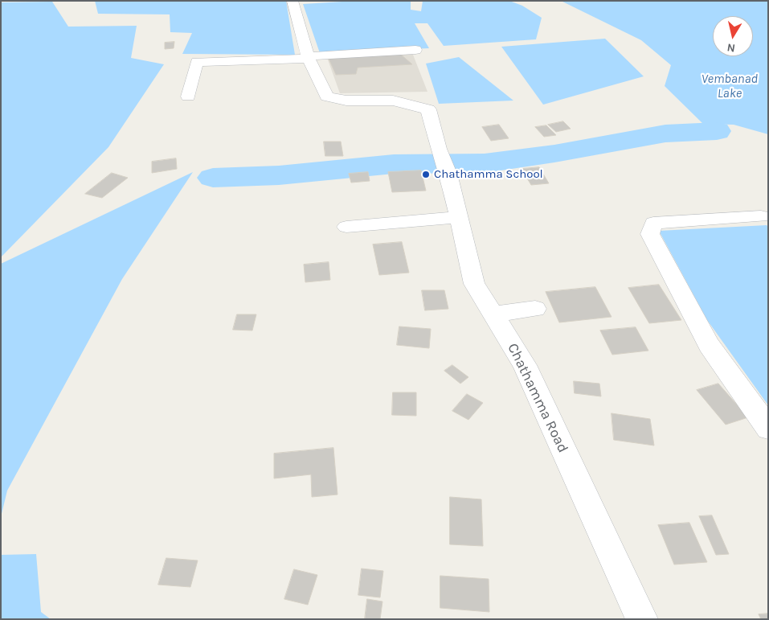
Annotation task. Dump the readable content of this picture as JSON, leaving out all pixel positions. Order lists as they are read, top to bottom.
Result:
{
  "streets": {
    "street": ["Chathamma Road"]
  },
  "water": ["Vembanad Lake"],
  "places": ["Chathamma School"],
  "north": "bottom"
}
